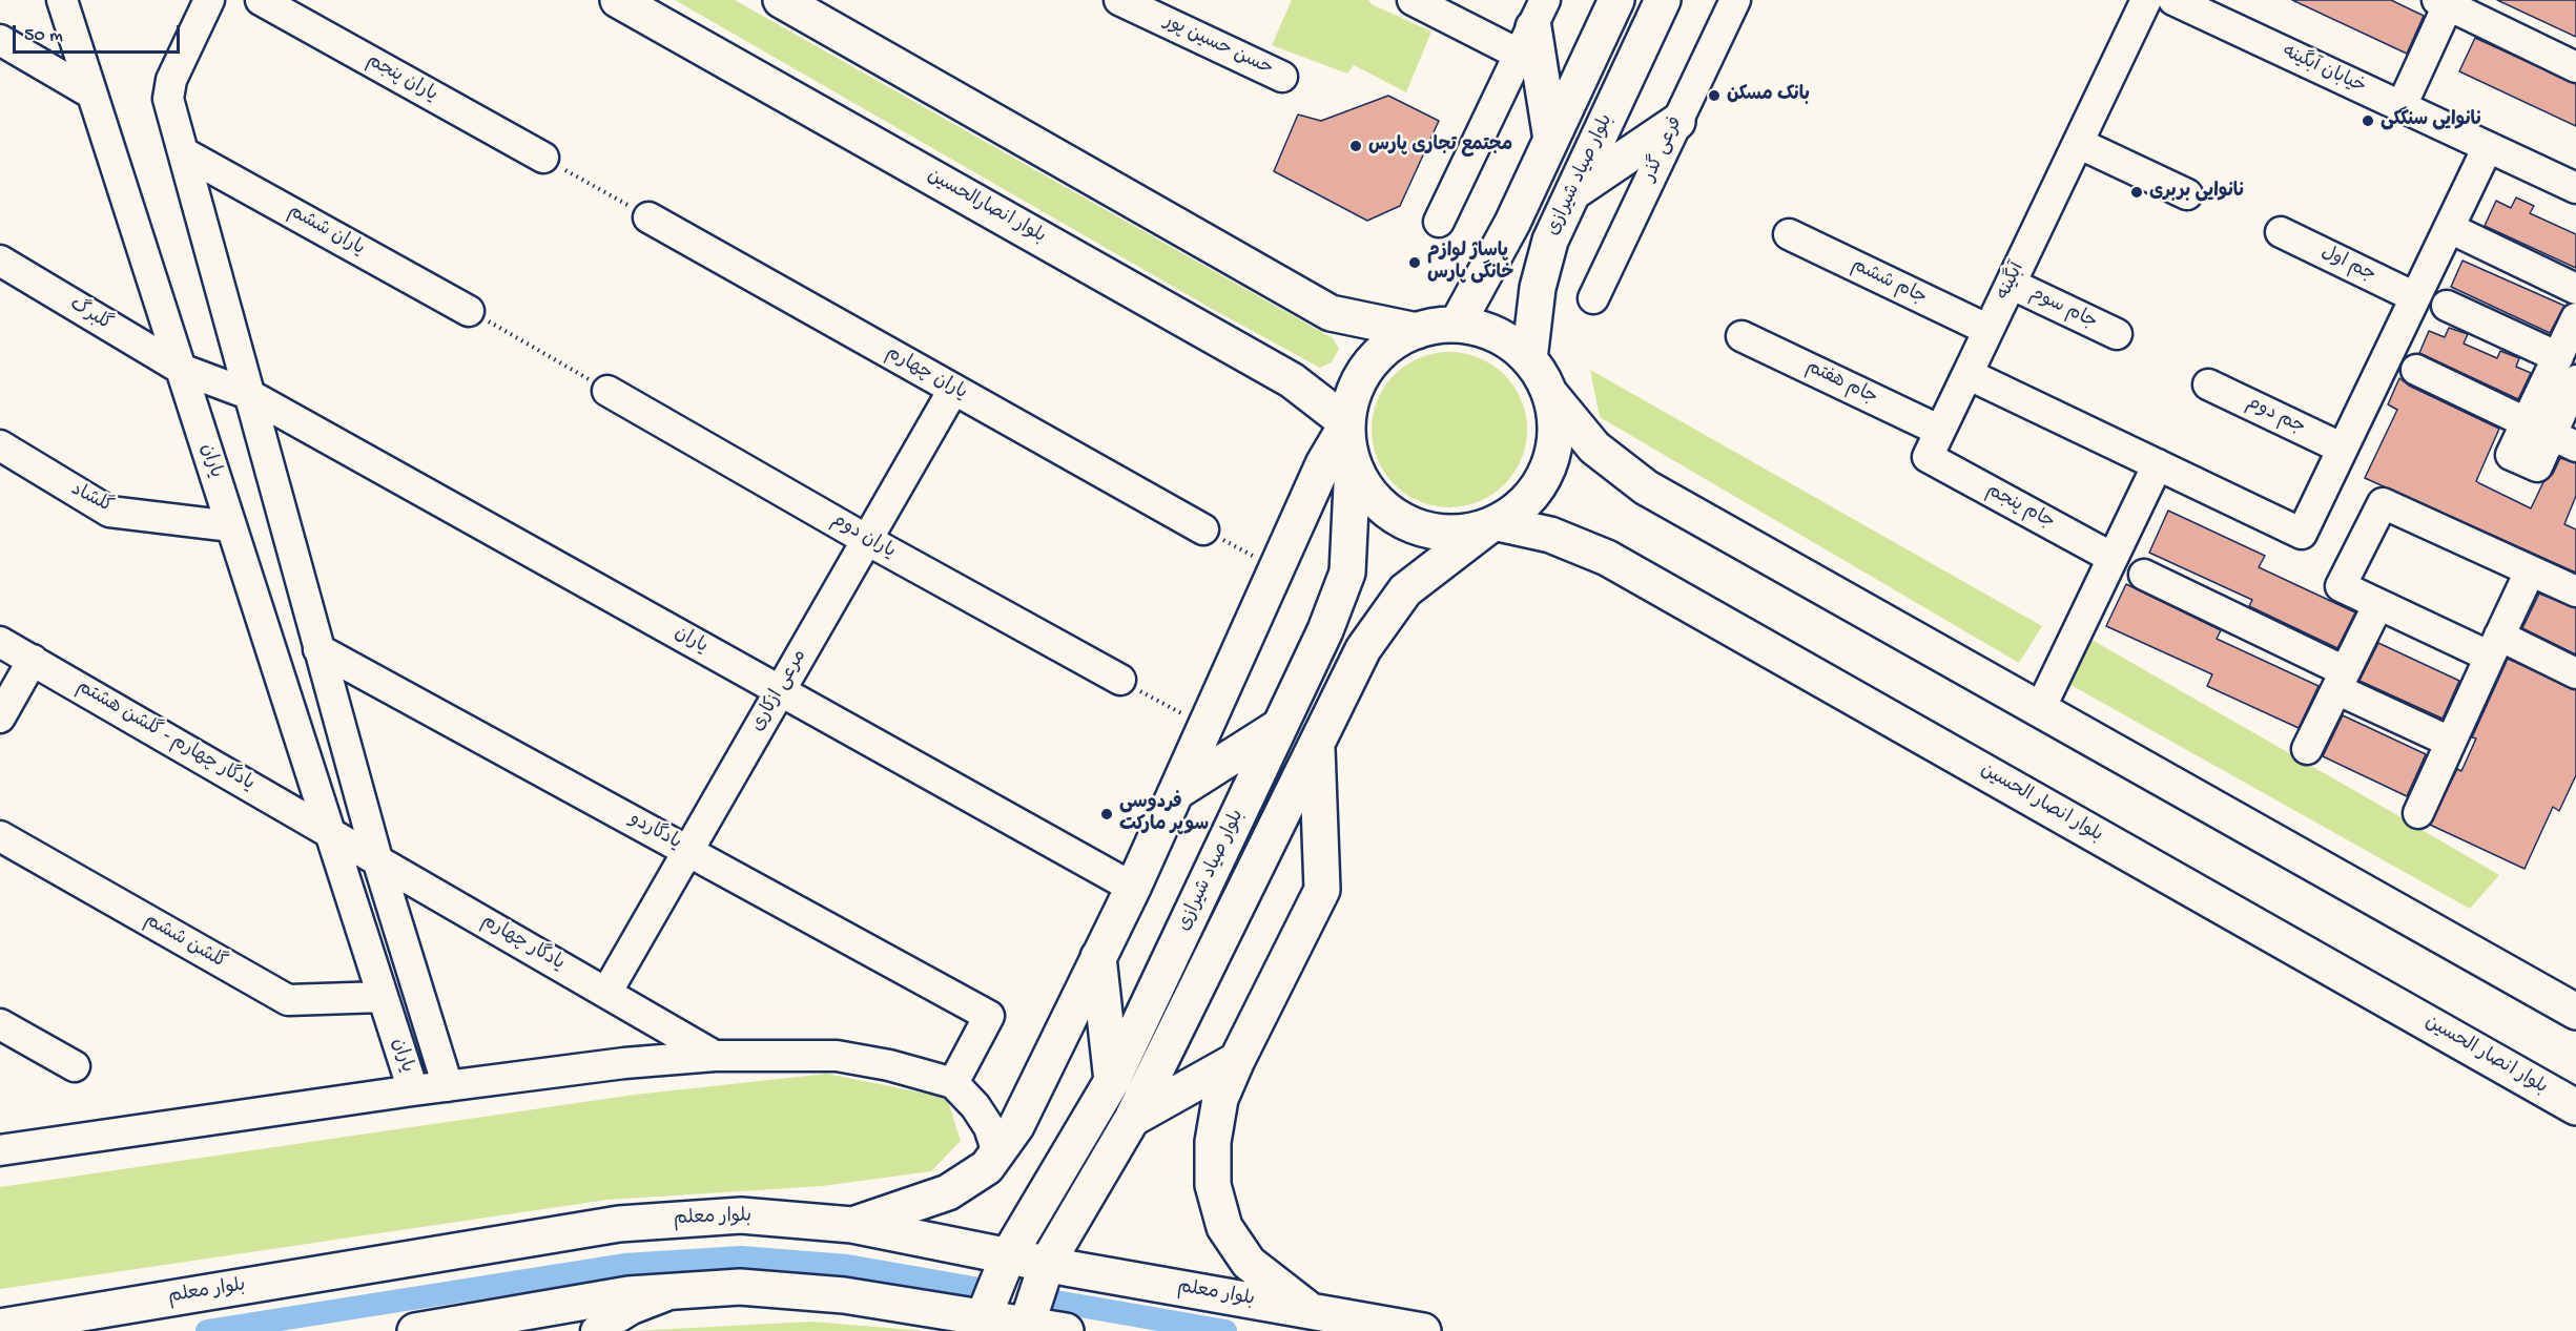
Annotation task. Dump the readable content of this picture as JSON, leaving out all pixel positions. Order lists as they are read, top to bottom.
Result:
{
  "streets": {
    "main road": [
      "بلوار صیاد شیرازی",
      "بلوار انصارالحسین",
      "بلوار انصار الحسین",
      "بلوار معلم"
    ],
    "street": [
      "حسن حسین پور",
      "خیابان آبگینه",
      "یاران پنجم",
      "فرعی گذر",
      "یاران ششم",
      "جم اول",
      "آبگینه",
      "جام ششم",
      "جام سوم",
      "گلبرگ",
      "یاران چهارم",
      "جام هفتم",
      "جم دوم",
      "یاران",
      "گلشاد",
      "جام پنجم",
      "یاران دوم",
      "مرعی ازکاری",
      "یادگار چهارم - گلشن هشتم",
      "یادگار‌دو",
      "گلشن ششم",
      "یادگار چهارم"
    ]
  },
  "crossings": [
    ["بلوار صیاد شیرازی", "بلوار انصارالحسین"],
    ["بلوار صیاد شیرازی", "بلوار انصار الحسین"],
    ["بلوار صیاد شیرازی", "بلوار معلم"],
    ["بلوار انصارالحسین", "بلوار انصار الحسین"],
    ["یاران ششم", "یاران"],
    ["آبگینه", "جام ششم"],
    ["آبگینه", "جام سوم"],
    ["آبگینه", "جام هفتم"],
    ["آبگینه", "جام پنجم"],
    ["گلبرگ", "یاران"],
    ["یاران چهارم", "مرعی ازکاری"],
    ["یاران", "گلشاد"],
    ["یاران", "مرعی ازکاری"],
    ["یاران", "یادگار چهارم - گلشن هشتم"],
    ["یاران", "یادگار‌دو"],
    ["یاران", "گلشن ششم"],
    ["یاران", "یادگار چهارم"],
    ["یاران دوم", "مرعی ازکاری"],
    ["مرعی ازکاری", "یادگار‌دو"],
    ["مرعی ازکاری", "یادگار چهارم"],
    ["یادگار چهارم - گلشن هشتم", "یادگار چهارم"]
  ],
  "places": [
    "بانک مسکن",
    "نانوایی سنگکی",
    "مجتمع تجاری پارس",
    "نانوایی بربری",
    "پاساژ لوازم خانگی پارس",
    "فردوسی سوپر مارکت"
  ],
  "scale_bar": "50 m"
}
